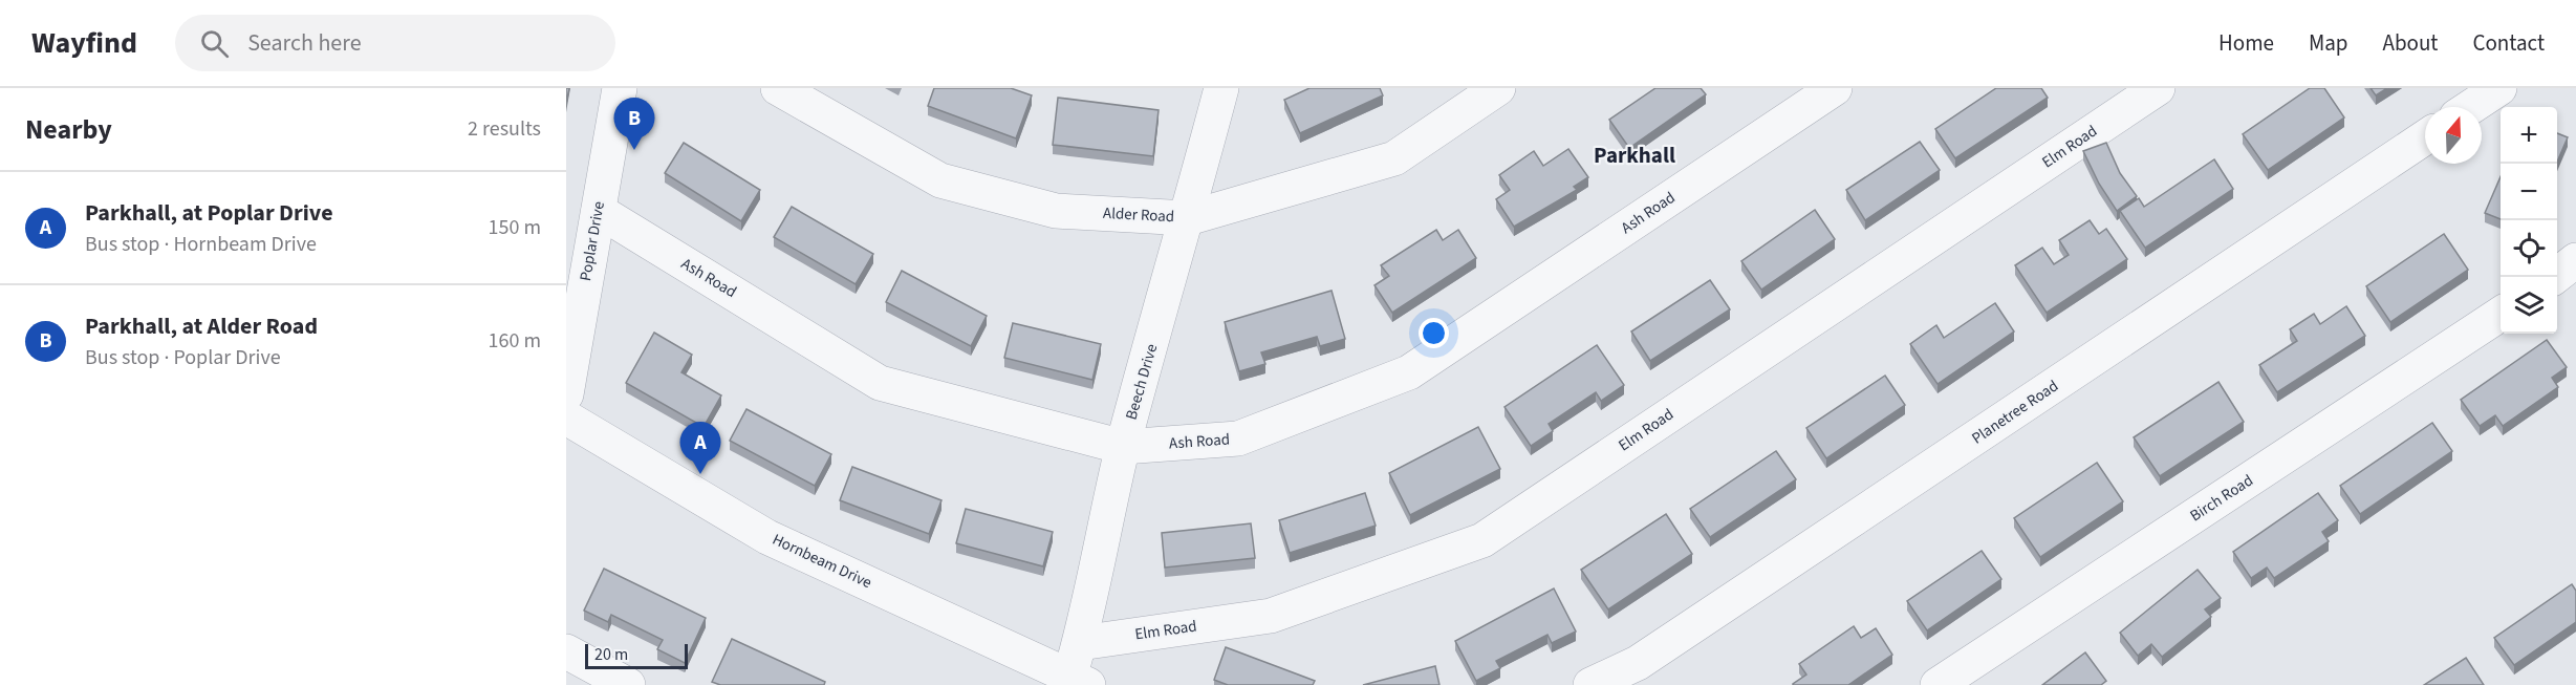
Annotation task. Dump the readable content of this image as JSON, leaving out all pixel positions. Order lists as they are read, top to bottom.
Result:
{
  "streets": {
    "street": [
      "Elm Road",
      "Ash Road",
      "Alder Road",
      "Poplar Drive",
      "Beech Drive",
      "Planetree Road",
      "Birch Road",
      "Hornbeam Drive"
    ]
  },
  "crossings": [
    ["Elm Road", "Beech Drive"],
    ["Ash Road", "Poplar Drive"],
    ["Ash Road", "Beech Drive"],
    ["Alder Road", "Beech Drive"],
    ["Beech Drive", "Hornbeam Drive"]
  ],
  "districts": ["Parkhall"],
  "scale_bar": "20 m",
  "north": "top",
  "page": {
    "header": "Wayfind",
    "search": "Search here",
    "nav": [
      "Home",
      "Map",
      "About",
      "Contact"
    ],
    "heading": ["Nearby", "2 results"],
    "pins": ["B", "A"],
    "map_buttons": ["+", "−"],
    "list": [
      {
        "mark": "A",
        "name": "Parkhall, at Poplar Drive",
        "note": "Bus stop · Hornbeam Drive",
        "value": "150 m"
      },
      {
        "mark": "B",
        "name": "Parkhall, at Alder Road",
        "note": "Bus stop · Poplar Drive",
        "value": "160 m"
      }
    ],
    "scale": "20 m"
  }
}
